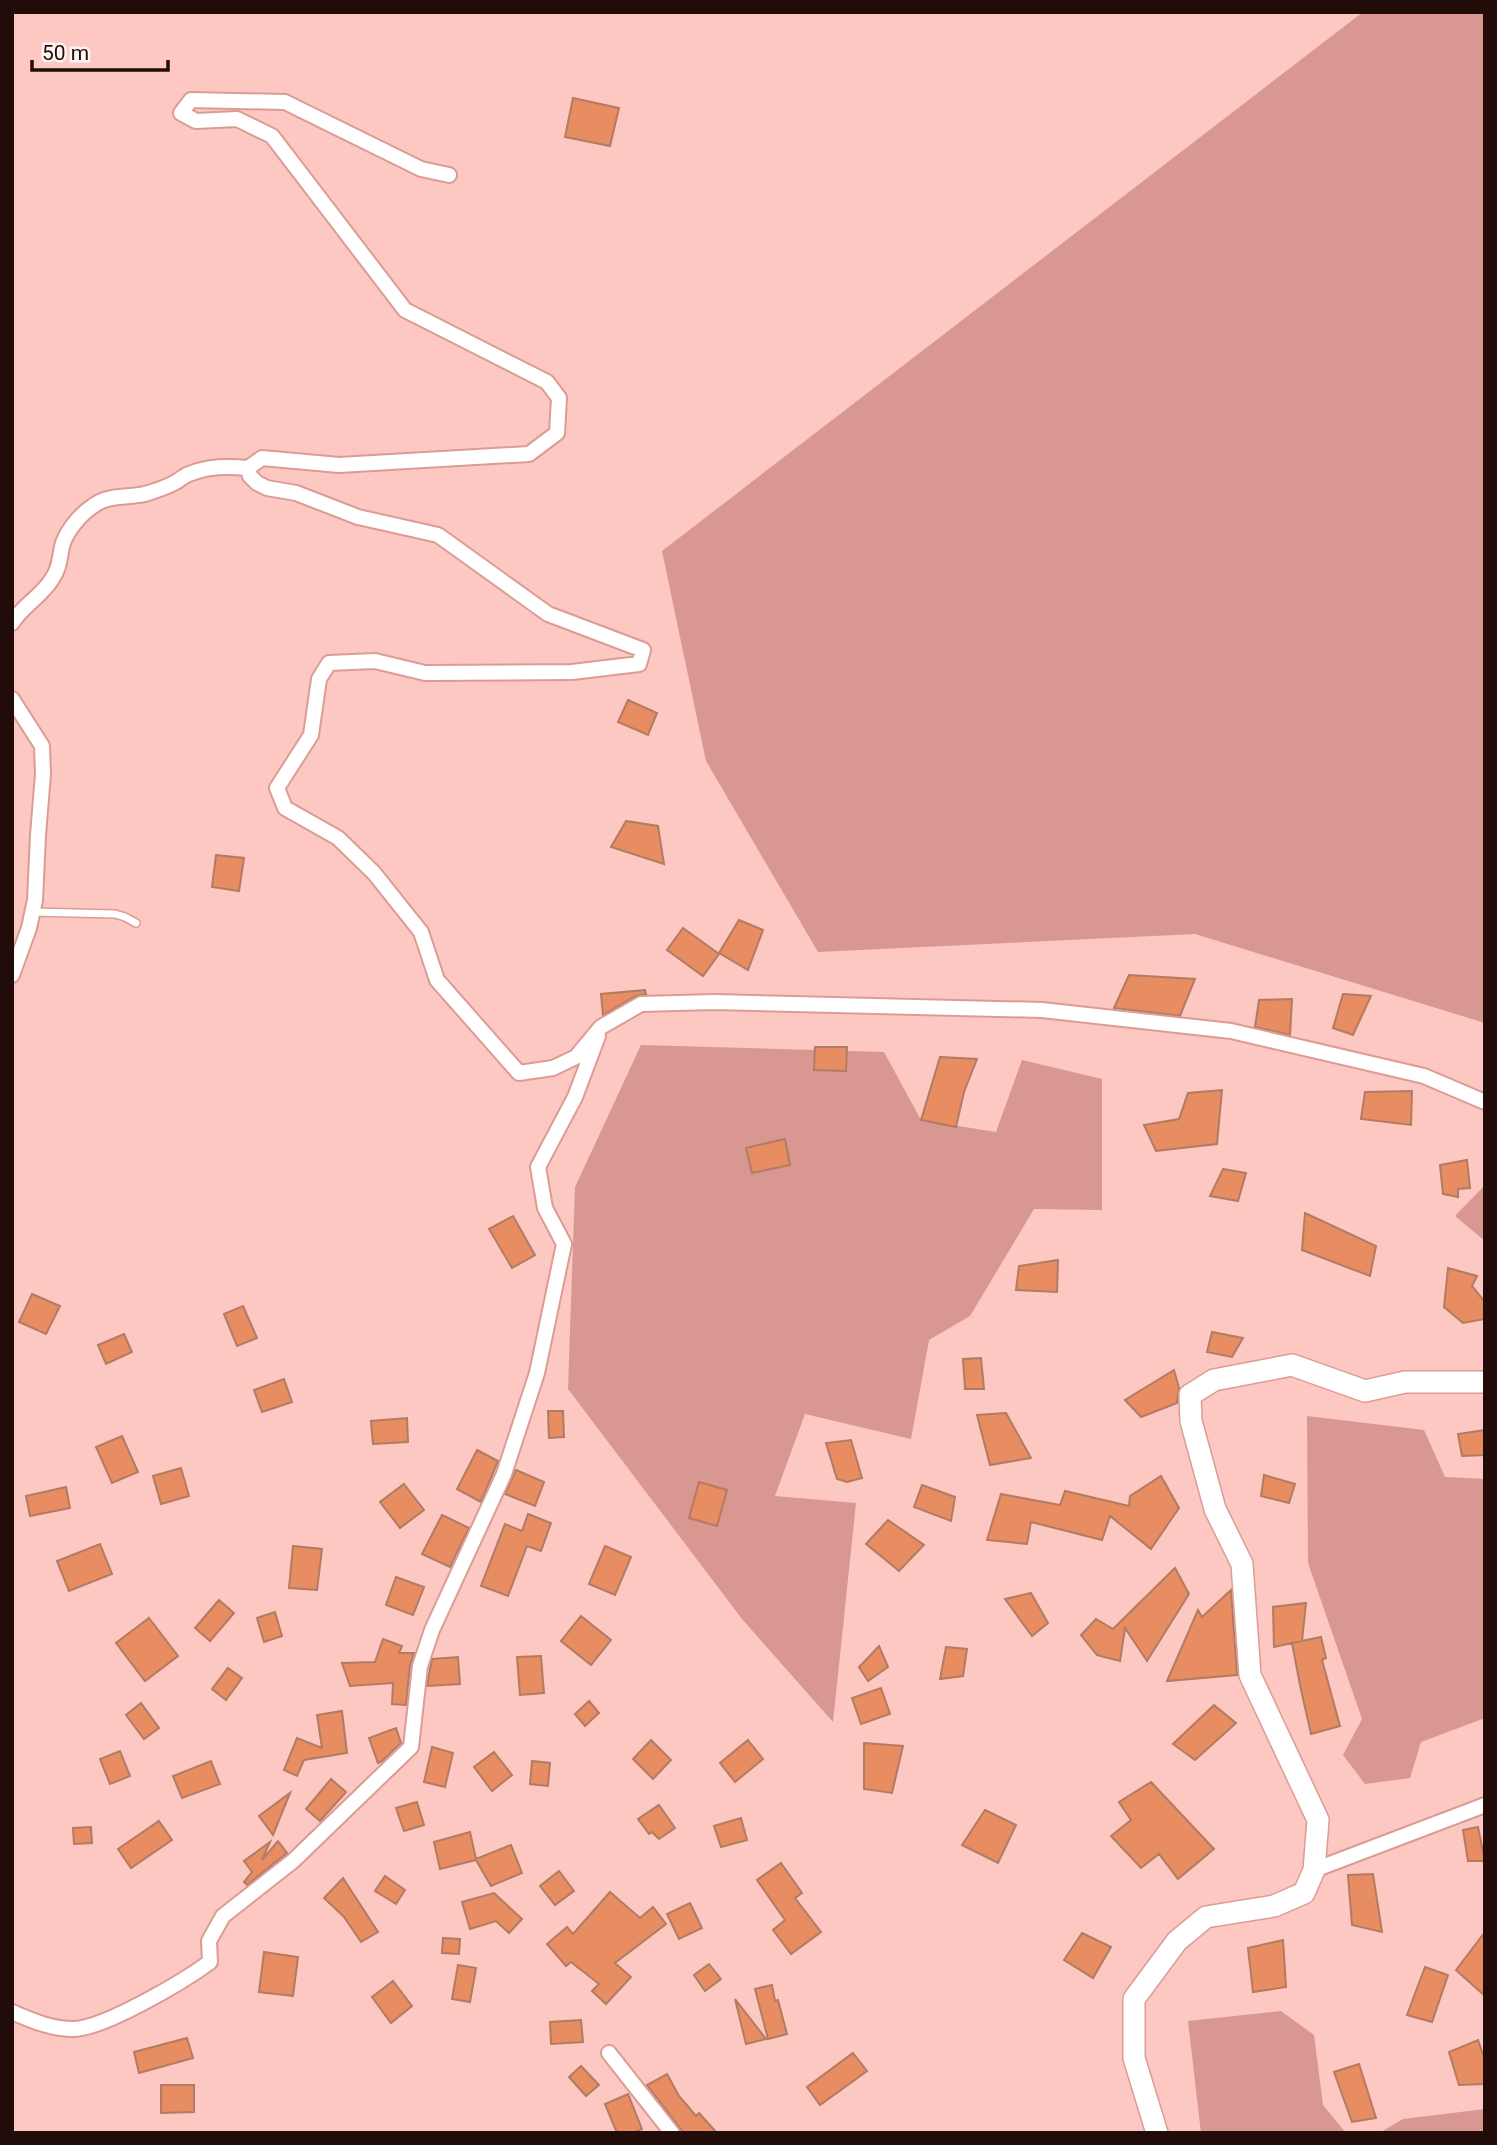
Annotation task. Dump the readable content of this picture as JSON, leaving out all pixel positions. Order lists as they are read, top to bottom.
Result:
{
  "scale_bar": "50 m"
}
